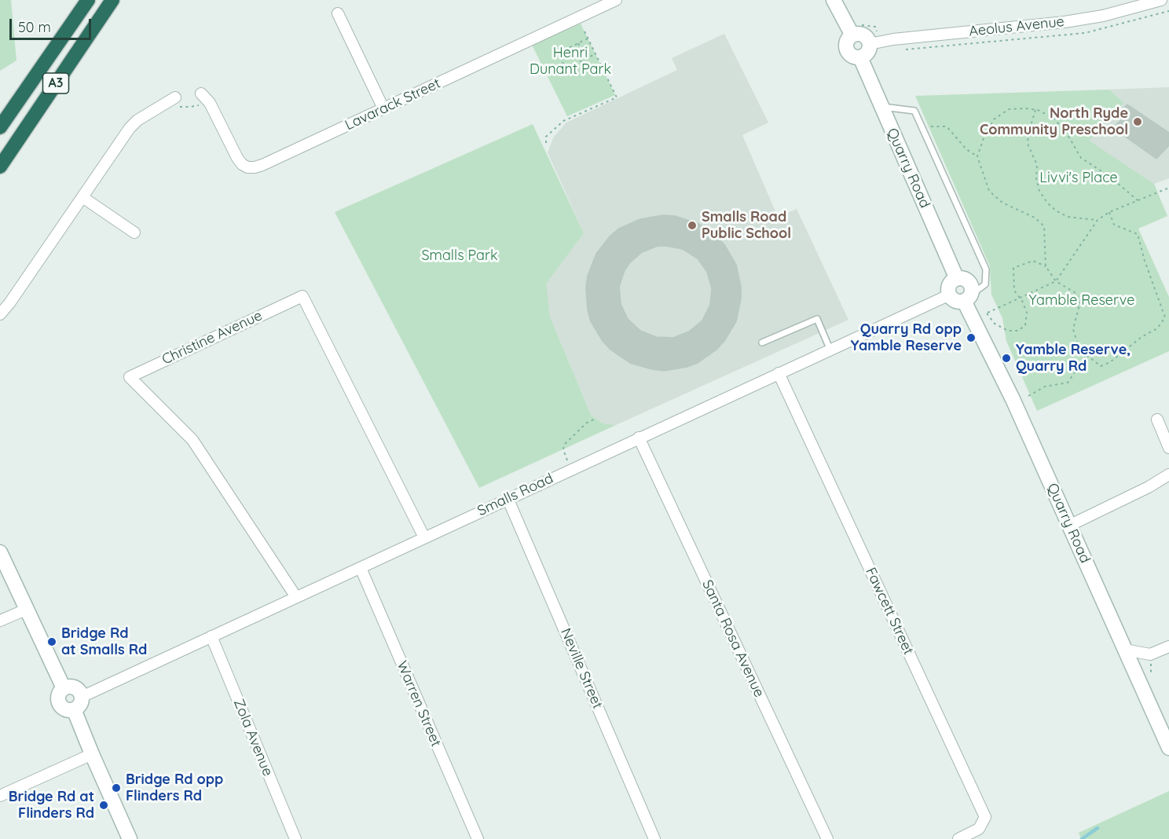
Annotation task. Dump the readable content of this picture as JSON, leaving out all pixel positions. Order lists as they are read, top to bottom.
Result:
{
  "streets": {
    "highway": ["A3"],
    "street": [
      "Aeolus Avenue",
      "Lavarack Street",
      "Quarry Road",
      "Christine Avenue",
      "Smalls Road",
      "Fawcett Street",
      "Santa Rosa Avenue",
      "Neville Street",
      "Warren Street",
      "Zola Avenue"
    ]
  },
  "crossings": [
    ["Quarry Road", "Smalls Road"],
    ["Christine Avenue", "Smalls Road"],
    ["Smalls Road", "Fawcett Street"],
    ["Smalls Road", "Santa Rosa Avenue"],
    ["Smalls Road", "Neville Street"],
    ["Smalls Road", "Warren Street"],
    ["Smalls Road", "Zola Avenue"]
  ],
  "parks": [
    "Henri Dunant Park",
    "Livvi's Place",
    "Smalls Park",
    "Yamble Reserve"
  ],
  "places": [
    "North Ryde Community Preschool",
    "Smalls Road Public School",
    "Quarry Rd opp Yamble Reserve",
    "Yamble Reserve, Quarry Rd",
    "Bridge Rd at Smalls Rd",
    "Bridge Rd opp Flinders Rd",
    "Bridge Rd at Flinders Rd"
  ],
  "scale_bar": "50 m"
}
